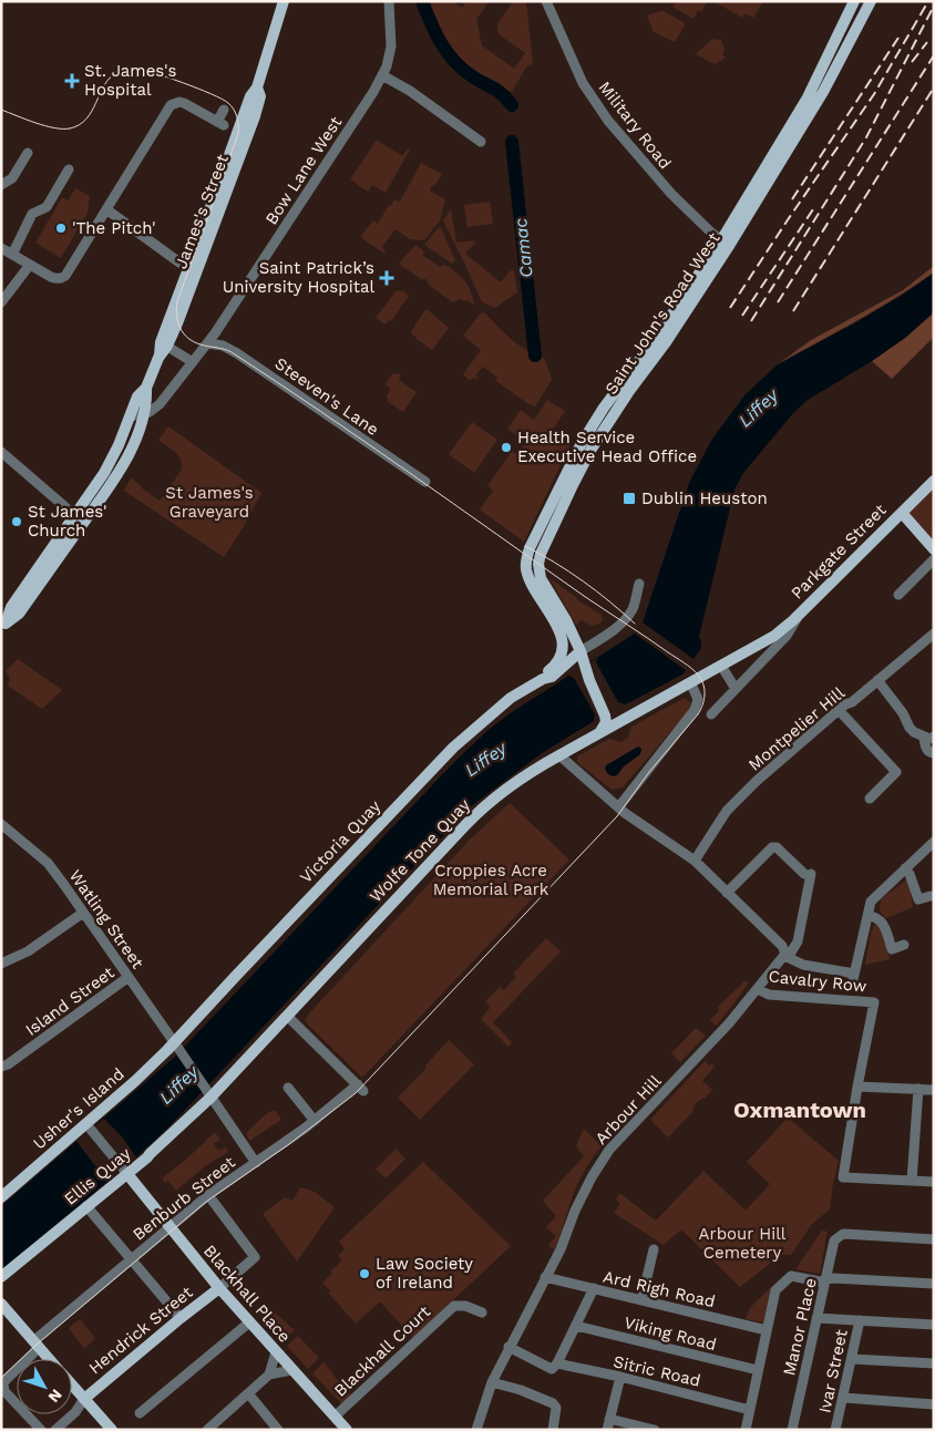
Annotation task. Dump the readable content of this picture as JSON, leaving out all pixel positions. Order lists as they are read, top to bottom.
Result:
{
  "streets": {
    "main road": [
      "James's Street",
      "Saint John's Road West",
      "Parkgate Street",
      "Victoria Quay",
      "Wolfe Tone Quay",
      "Usher's Island",
      "Ellis Quay",
      "Blackhall Place",
      "Hendrick Street"
    ],
    "street": [
      "Military Road",
      "Bow Lane West",
      "Steeven's Lane",
      "Montpelier Hill",
      "Watling Street",
      "Cavalry Row",
      "Island Street",
      "Arbour Hill",
      "Benburb Street",
      "Ard Righ Road",
      "Manor Place",
      "Viking Road",
      "Blackhall Court",
      "Sitric Road",
      "Ivar Street"
    ]
  },
  "crossings": [
    ["Military Road", "Saint John's Road West"],
    ["Bow Lane West", "Steeven's Lane"],
    ["Saint John's Road West", "Victoria Quay"],
    ["Saint John's Road West", "Wolfe Tone Quay"],
    ["Parkgate Street", "Wolfe Tone Quay"],
    ["Victoria Quay", "Watling Street"],
    ["Victoria Quay", "Usher's Island"],
    ["Wolfe Tone Quay", "Watling Street"],
    ["Wolfe Tone Quay", "Ellis Quay"],
    ["Wolfe Tone Quay", "Benburb Street"],
    ["Watling Street", "Island Street"],
    ["Watling Street", "Usher's Island"],
    ["Watling Street", "Ellis Quay"],
    ["Watling Street", "Benburb Street"],
    ["Cavalry Row", "Arbour Hill"],
    ["Arbour Hill", "Ard Righ Road"],
    ["Arbour Hill", "Sitric Road"],
    ["Ellis Quay", "Blackhall Place"],
    ["Benburb Street", "Blackhall Place"],
    ["Blackhall Place", "Hendrick Street"],
    ["Blackhall Place", "Blackhall Court"]
  ],
  "districts": ["Oxmantown"],
  "water": ["Camac", "Liffey"],
  "parks": ["St James's Graveyard", "Croppies Acre Memorial Park", "Arbour Hill Cemetery"],
  "places": {
    "health": ["St. James's Hospital", "Saint Patrick’s University Hospital"],
    "other": [
      "'The Pitch'",
      "Health Service Executive Head Office",
      "St James' Church",
      "Law Society of Ireland"
    ],
    "transit": ["Dublin Heuston"]
  },
  "north": "bottom right"
}
